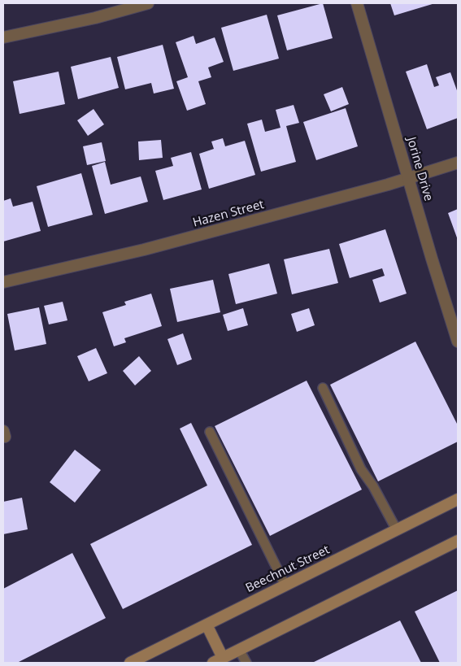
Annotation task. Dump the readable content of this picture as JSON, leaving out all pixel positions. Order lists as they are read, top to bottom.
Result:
{
  "streets": {
    "main road": ["Beechnut Street"],
    "street": ["Jorine Drive", "Hazen Street"]
  },
  "crossings": [
    ["Jorine Drive", "Hazen Street"]
  ]
}
